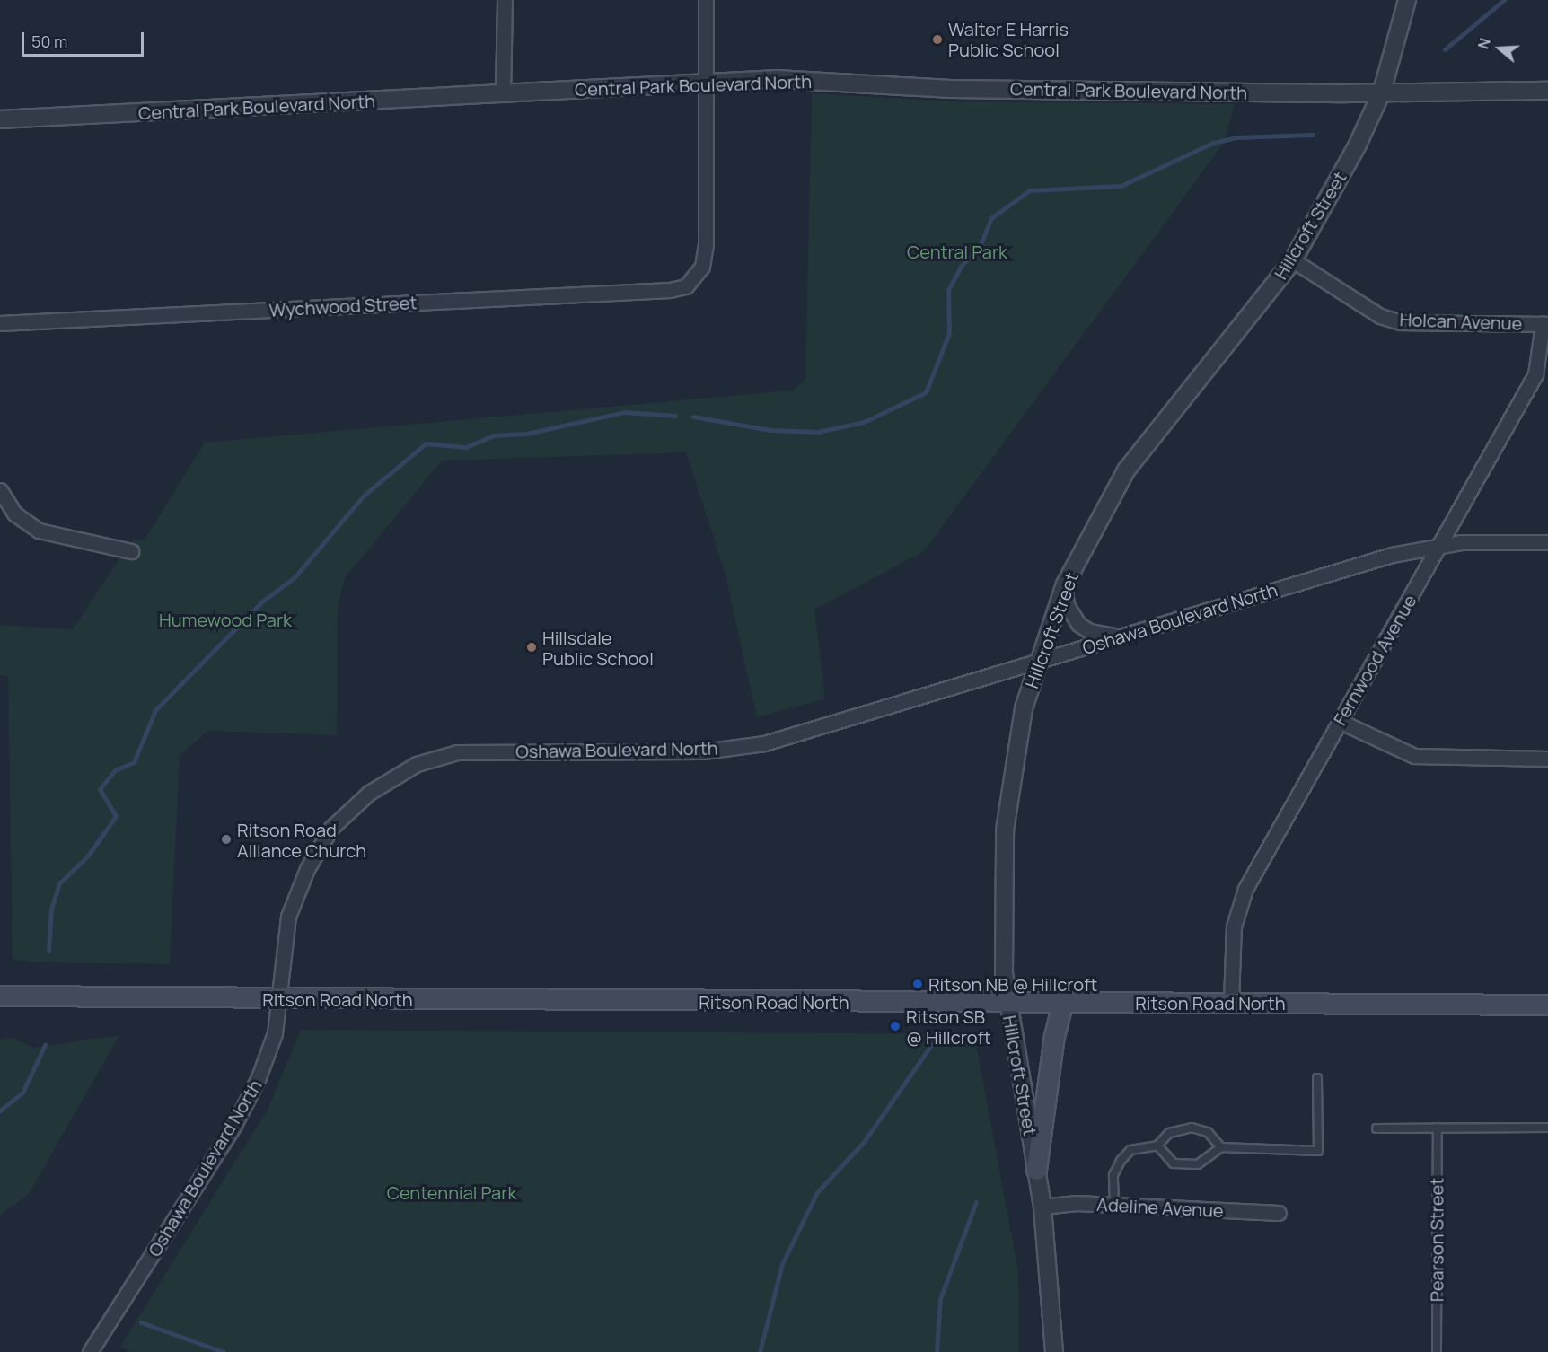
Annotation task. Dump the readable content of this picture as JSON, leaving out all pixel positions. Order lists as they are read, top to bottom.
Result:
{
  "streets": {
    "main road": ["Ritson Road North"],
    "street": [
      "Central Park Boulevard North",
      "Hillcroft Street",
      "Wychwood Street",
      "Holcan Avenue",
      "Oshawa Boulevard North",
      "Fernwood Avenue",
      "Adeline Avenue"
    ],
    "lane": ["Pearson Street"]
  },
  "crossings": [
    ["Central Park Boulevard North", "Hillcroft Street"],
    ["Central Park Boulevard North", "Wychwood Street"],
    ["Hillcroft Street", "Holcan Avenue"],
    ["Hillcroft Street", "Oshawa Boulevard North"],
    ["Hillcroft Street", "Ritson Road North"],
    ["Hillcroft Street", "Adeline Avenue"],
    ["Holcan Avenue", "Fernwood Avenue"],
    ["Oshawa Boulevard North", "Fernwood Avenue"],
    ["Oshawa Boulevard North", "Ritson Road North"],
    ["Fernwood Avenue", "Ritson Road North"]
  ],
  "parks": ["Central Park", "Humewood Park", "Centennial Park"],
  "places": [
    "Walter E Harris Public School",
    "Hillsdale Public School",
    "Ritson Road Alliance Church",
    "Ritson NB @ Hillcroft",
    "Ritson SB @ Hillcroft"
  ],
  "scale_bar": "50 m",
  "north": "left"
}
